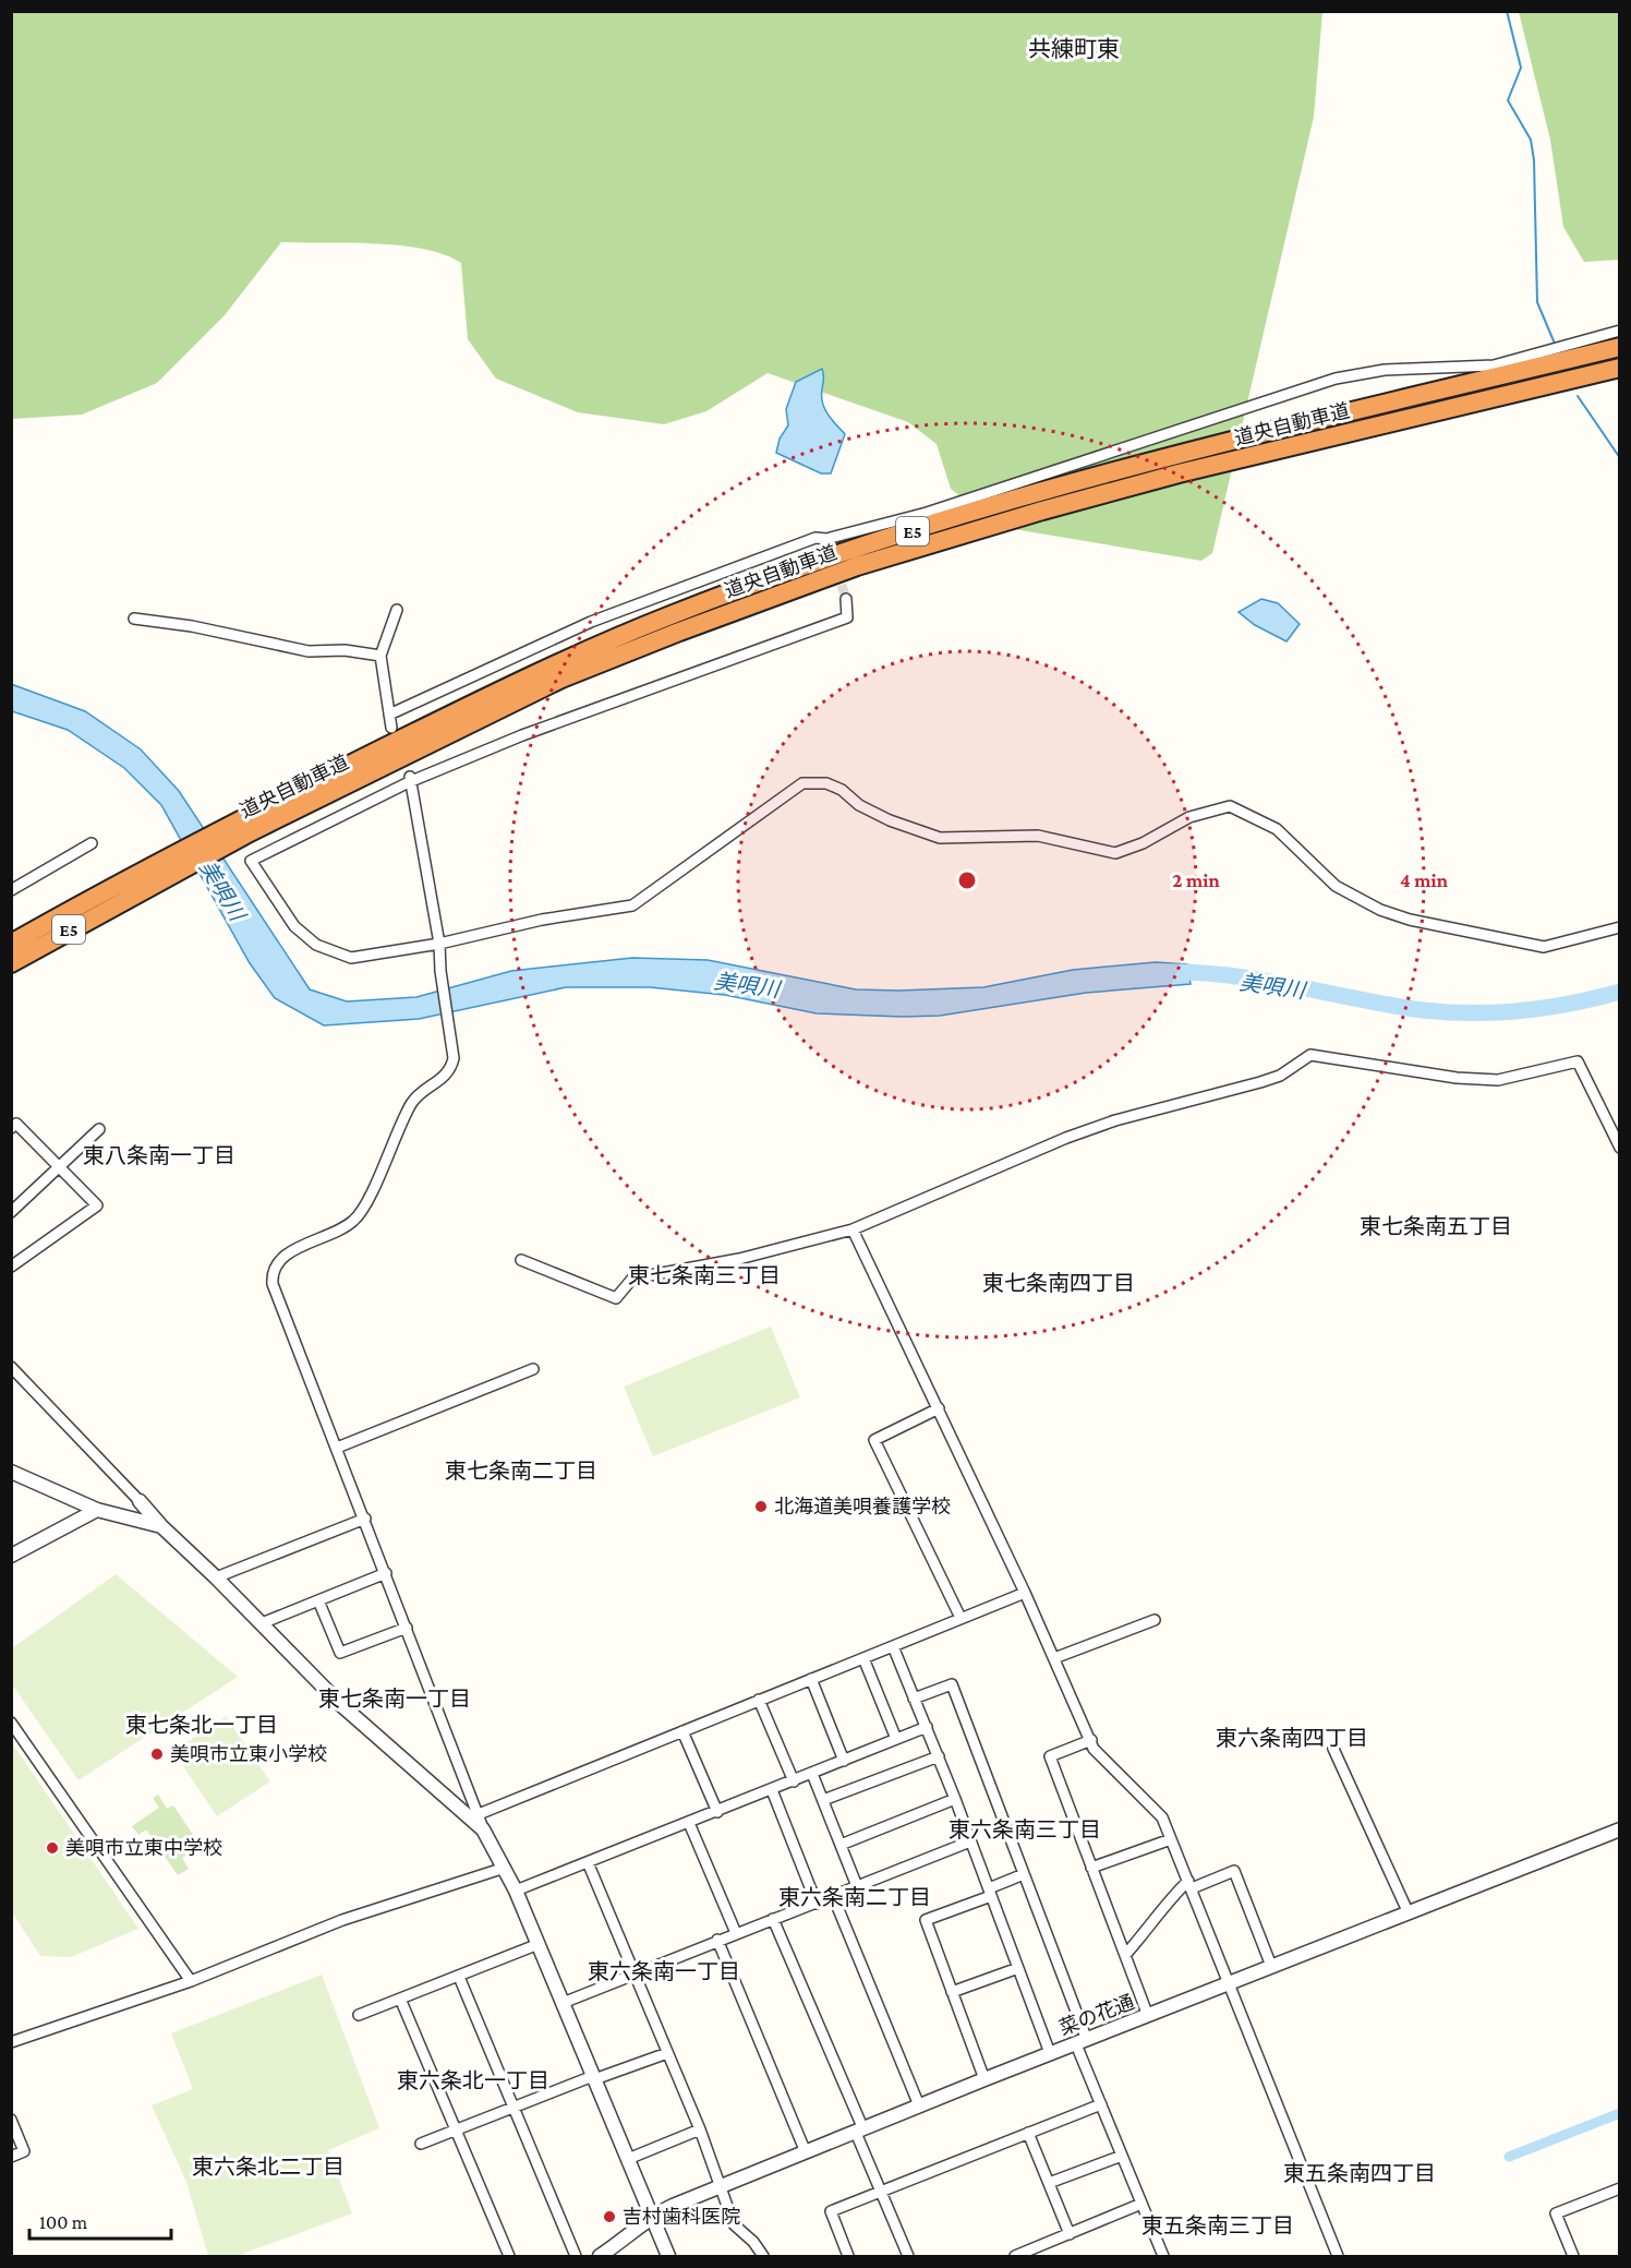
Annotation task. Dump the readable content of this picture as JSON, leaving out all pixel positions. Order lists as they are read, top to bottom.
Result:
{
  "streets": {
    "highway": ["道央自動車道", "E5"],
    "street": ["菜の花通"]
  },
  "districts": [
    "共練町東",
    "東八条南一丁目",
    "東七条南五丁目",
    "東七条南三丁目",
    "東七条南四丁目",
    "東七条南二丁目",
    "東七条南一丁目",
    "東七条北一丁目",
    "東六条南四丁目",
    "東六条南三丁目",
    "東六条南二丁目",
    "東六条南一丁目",
    "東六条北一丁目",
    "東六条北二丁目",
    "東五条南四丁目",
    "東五条南三丁目"
  ],
  "water": ["美唄川"],
  "places": [
    "北海道美唄養護学校",
    "美唄市立東小学校",
    "美唄市立東中学校",
    "吉村歯科医院"
  ],
  "scale_bar": "100 m",
  "rings": ["2 min", "4 min"]
}
